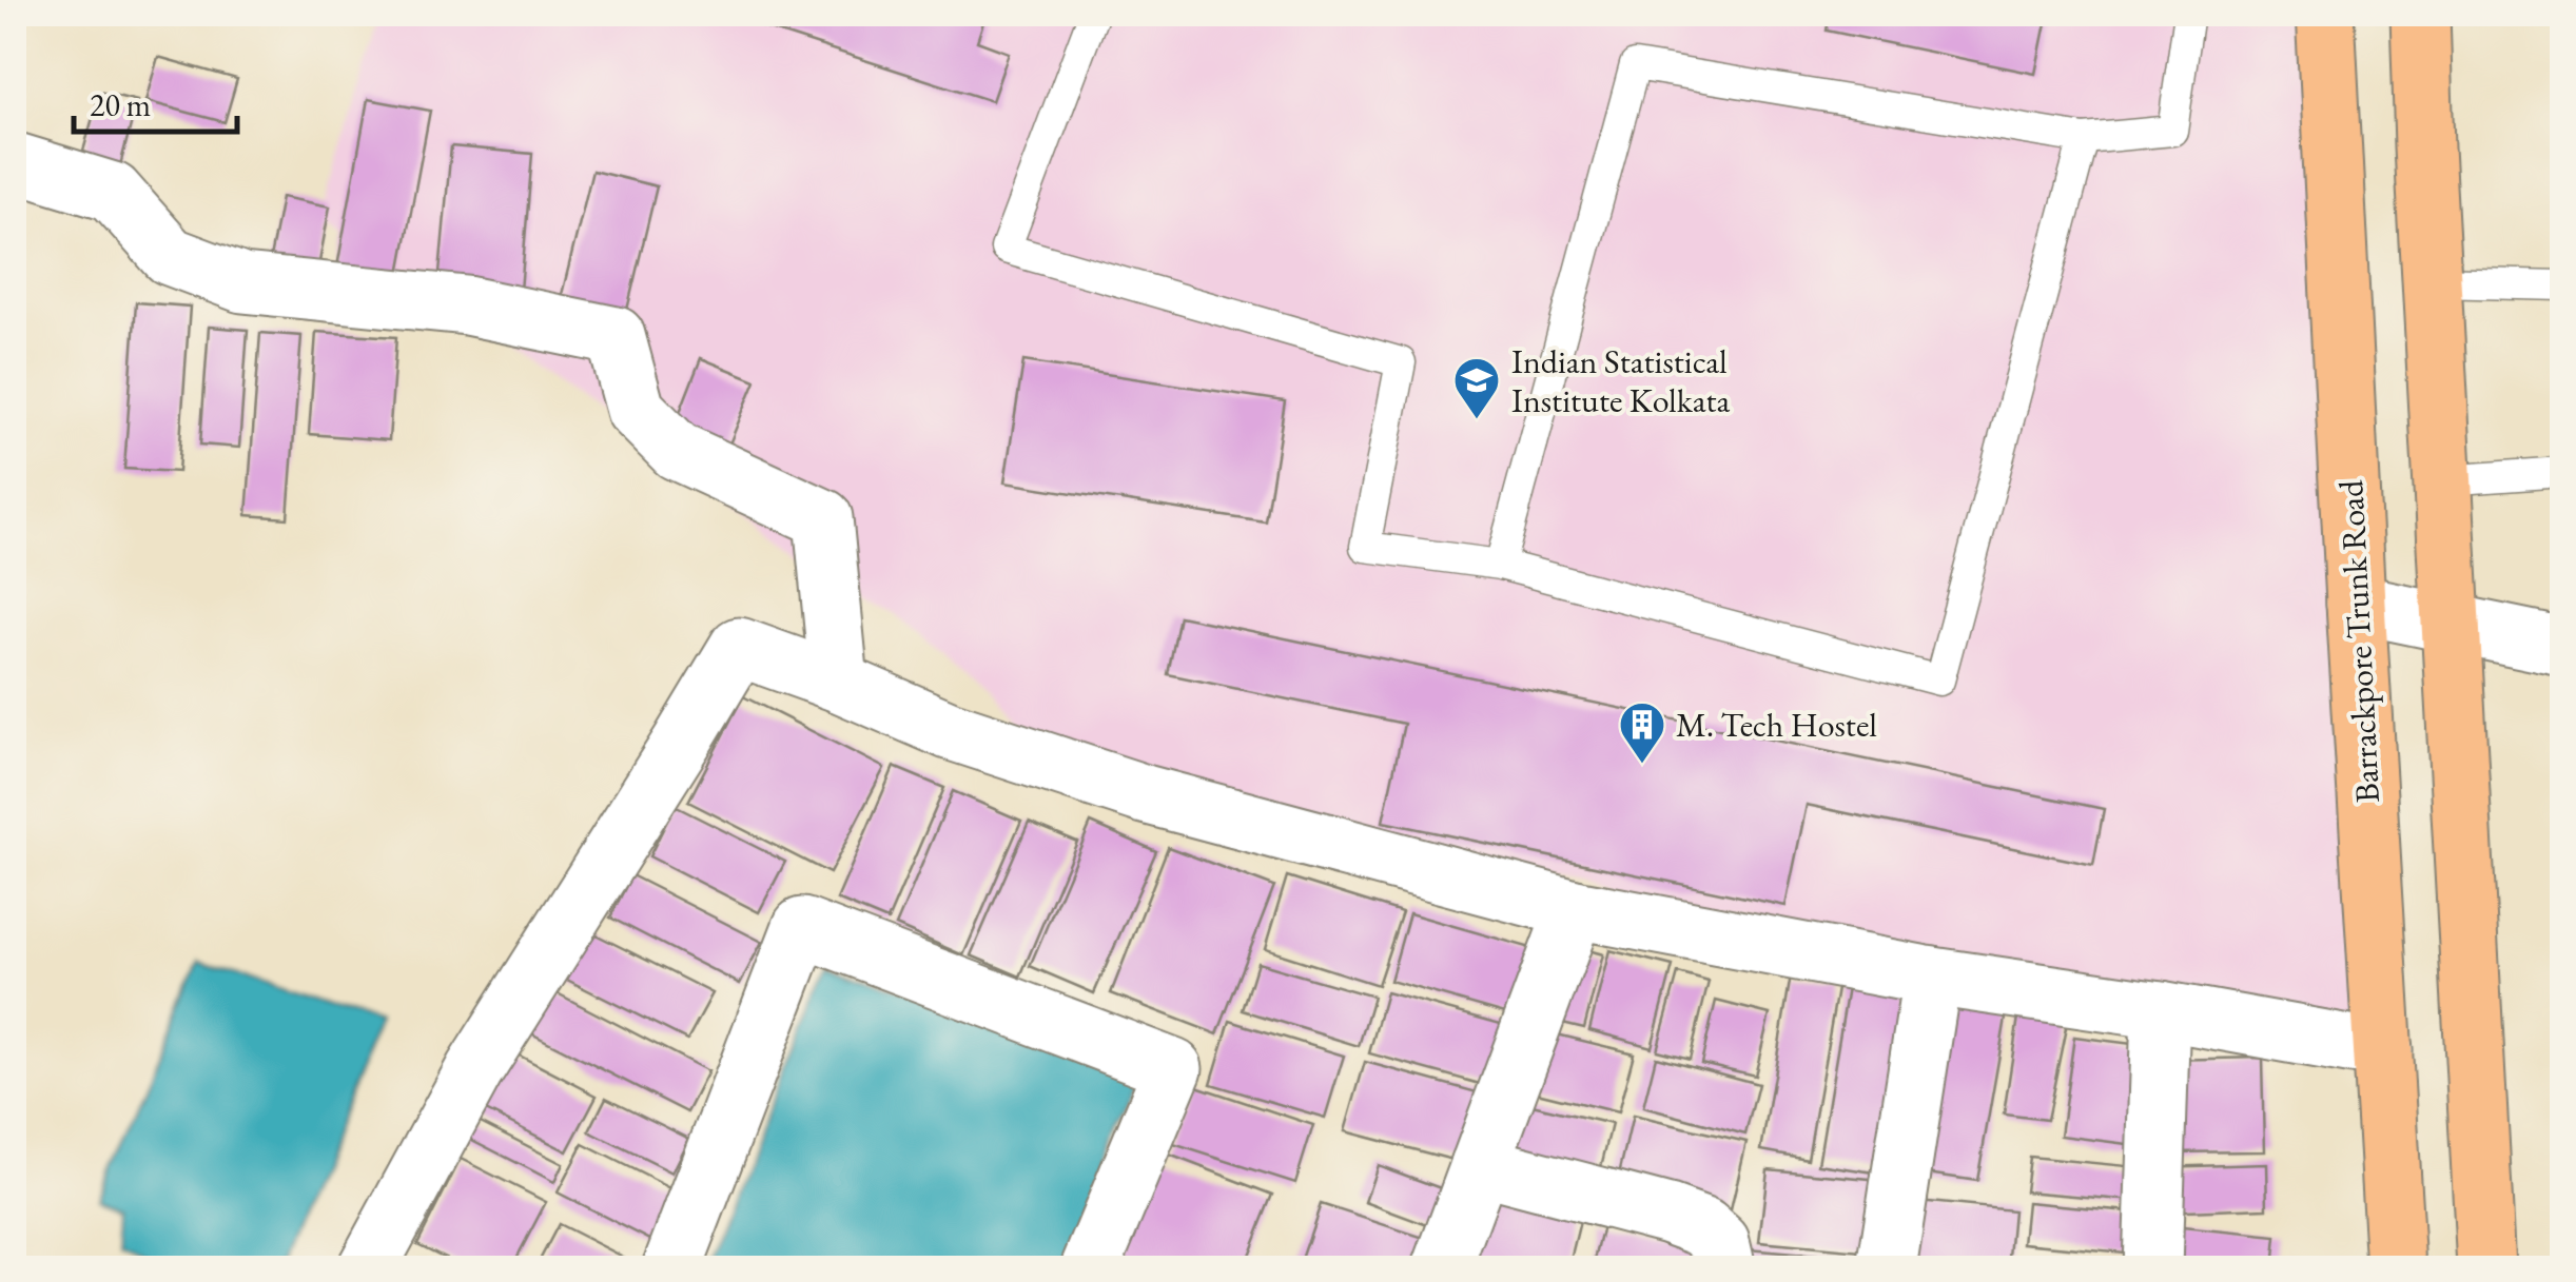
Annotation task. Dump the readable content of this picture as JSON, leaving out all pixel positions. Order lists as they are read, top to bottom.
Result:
{
  "streets": {
    "main road": ["Barrackpore Trunk Road"]
  },
  "places": {
    "school or university": ["Indian Statistical Institute Kolkata"],
    "building": ["M. Tech Hostel"]
  },
  "scale_bar": "20 m"
}
